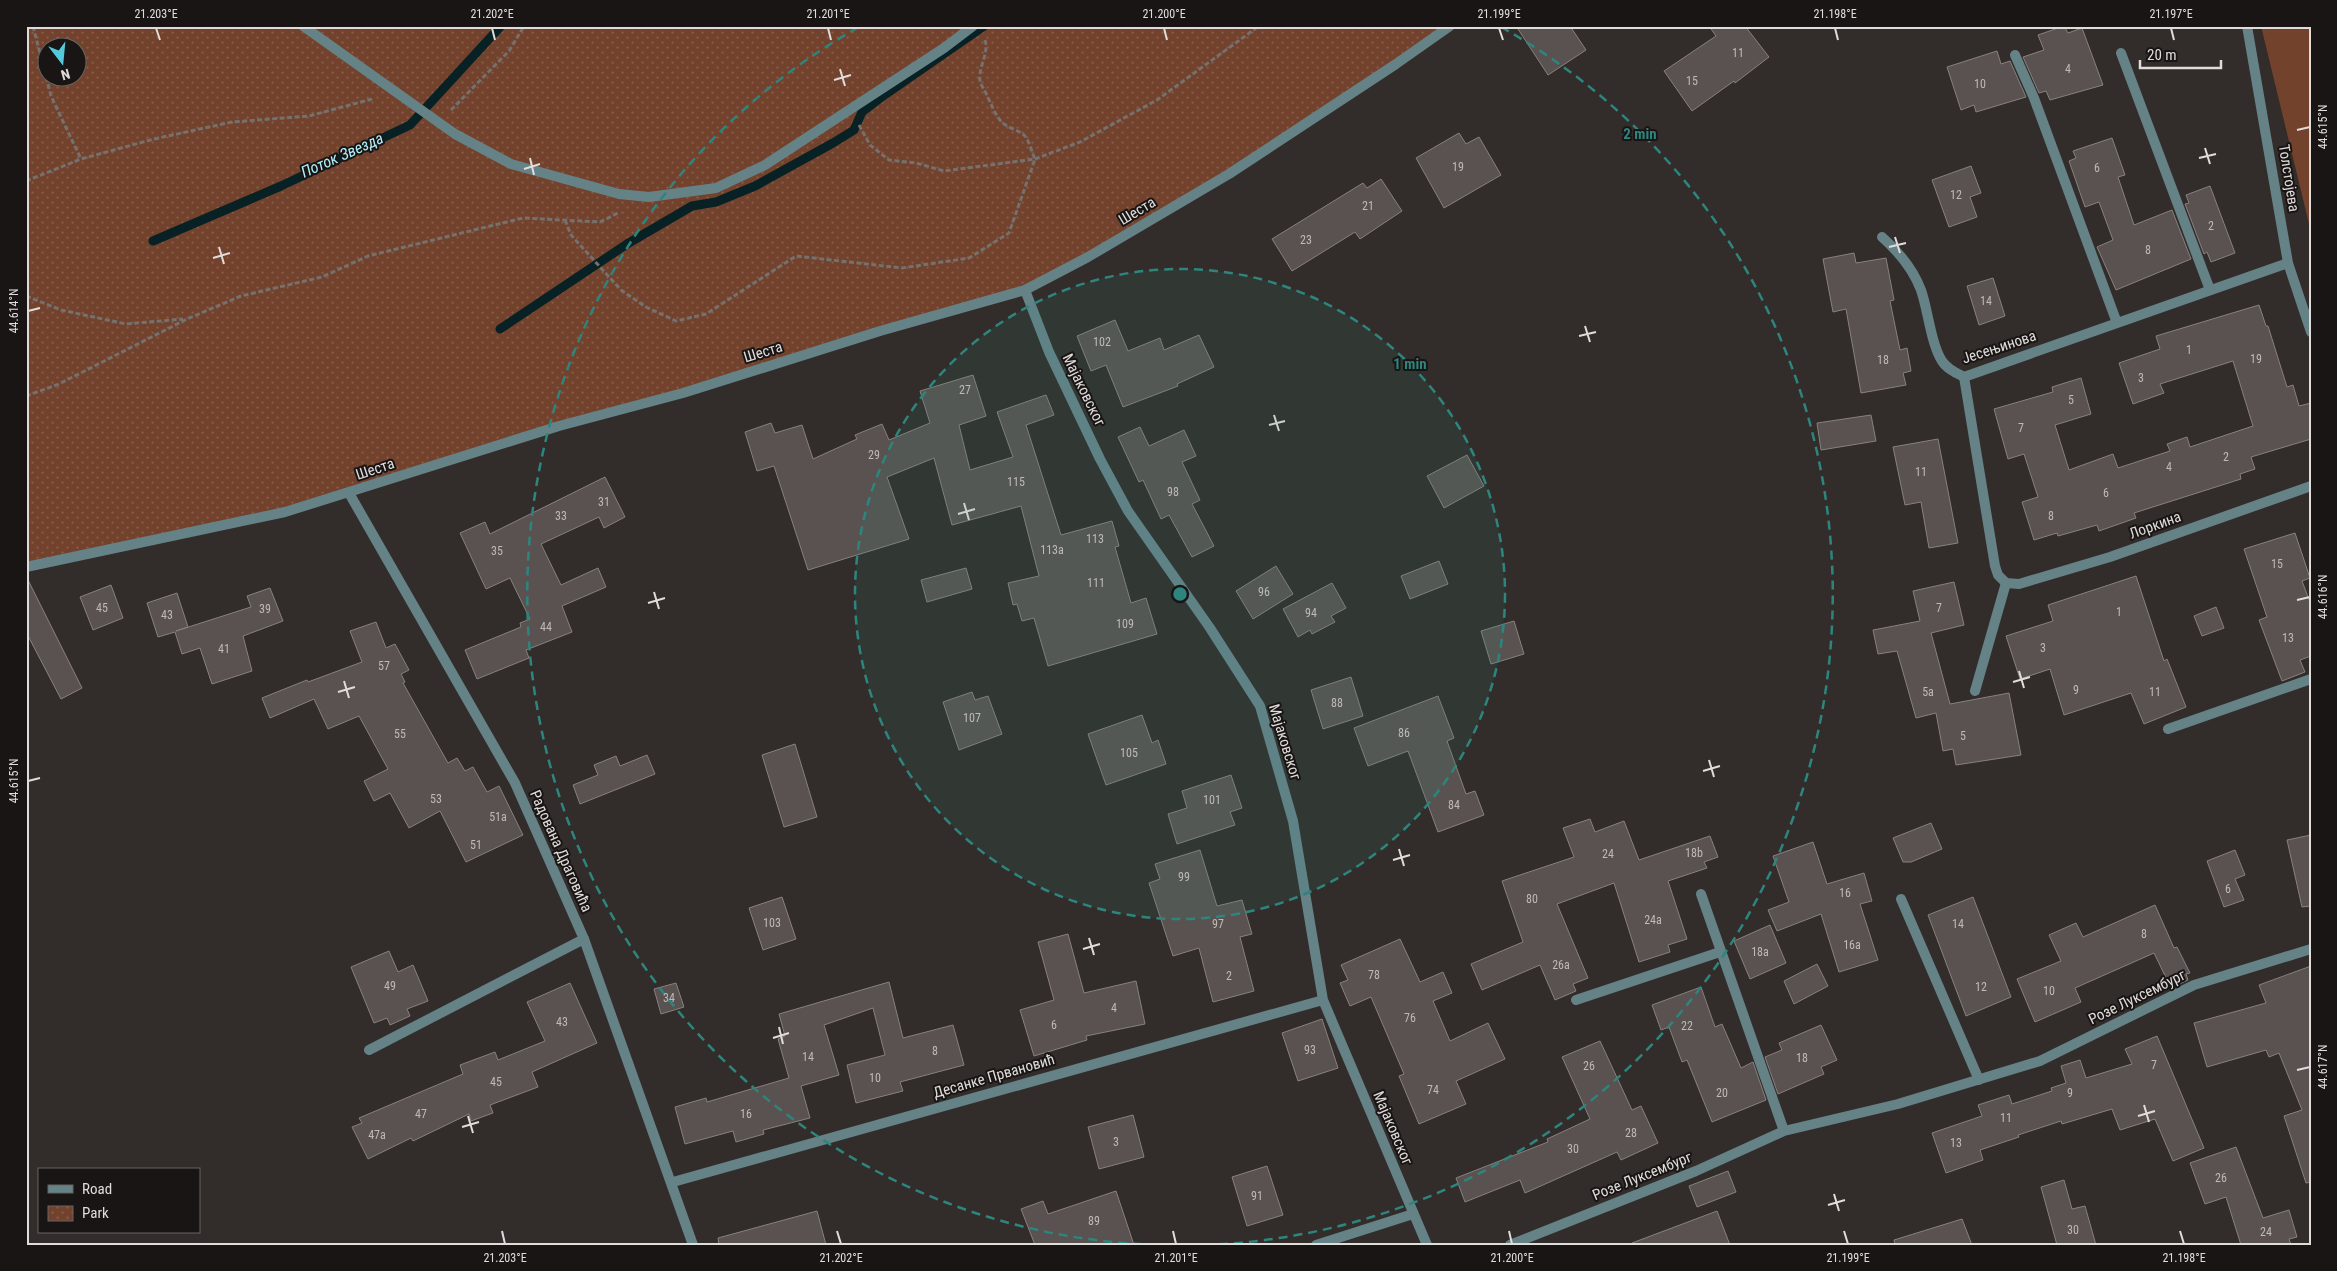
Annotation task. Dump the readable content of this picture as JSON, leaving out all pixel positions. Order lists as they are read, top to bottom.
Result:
{
  "streets": {
    "street": [
      "Толстојева",
      "Шеста",
      "Јесењинова",
      "Мајаковског",
      "Лоркина",
      "Радована Драговића",
      "Розе Луксембург",
      "Десанке Првановић"
    ]
  },
  "crossings": [
    ["Толстојева", "Јесењинова"],
    ["Шеста", "Мајаковског"],
    ["Шеста", "Радована Драговића"],
    ["Мајаковског", "Десанке Првановић"],
    ["Радована Драговића", "Десанке Првановић"]
  ],
  "water": ["Поток Звезда"],
  "house_numbers": [
    "11",
    "4",
    "15",
    "10",
    "19",
    "6",
    "12",
    "21",
    "2",
    "23",
    "8",
    "14",
    "102",
    "1",
    "19",
    "18",
    "3",
    "27",
    "5",
    "7",
    "29",
    "2",
    "4",
    "11",
    "115",
    "98",
    "6",
    "31",
    "33",
    "8",
    "113",
    "113a",
    "35",
    "15",
    "111",
    "96",
    "45",
    "7",
    "39",
    "1",
    "94",
    "43",
    "109",
    "44",
    "13",
    "3",
    "41",
    "57",
    "9",
    "5a",
    "11",
    "88",
    "107",
    "86",
    "55",
    "5",
    "105",
    "53",
    "101",
    "84",
    "51a",
    "51",
    "18b",
    "24",
    "99",
    "6",
    "16",
    "80",
    "24a",
    "103",
    "97",
    "14",
    "8",
    "16a",
    "18a",
    "26a",
    "78",
    "2",
    "49",
    "12",
    "10",
    "34",
    "4",
    "76",
    "43",
    "6",
    "22",
    "93",
    "8",
    "14",
    "18",
    "7",
    "26",
    "10",
    "45",
    "74",
    "20",
    "9",
    "47",
    "16",
    "11",
    "28",
    "47a",
    "3",
    "13",
    "30",
    "26",
    "91",
    "89",
    "30",
    "24"
  ],
  "legend": ["Road", "Park"],
  "scale_bar": "20 m",
  "north": "bottom",
  "coordinates": [
    "21.203°E",
    "21.202°E",
    "21.201°E",
    "21.200°E",
    "21.199°E",
    "21.198°E",
    "21.197°E",
    "44.615°N",
    "44.614°N",
    "44.616°N",
    "44.617°N"
  ],
  "rings": ["2 min", "1 min"]
}
